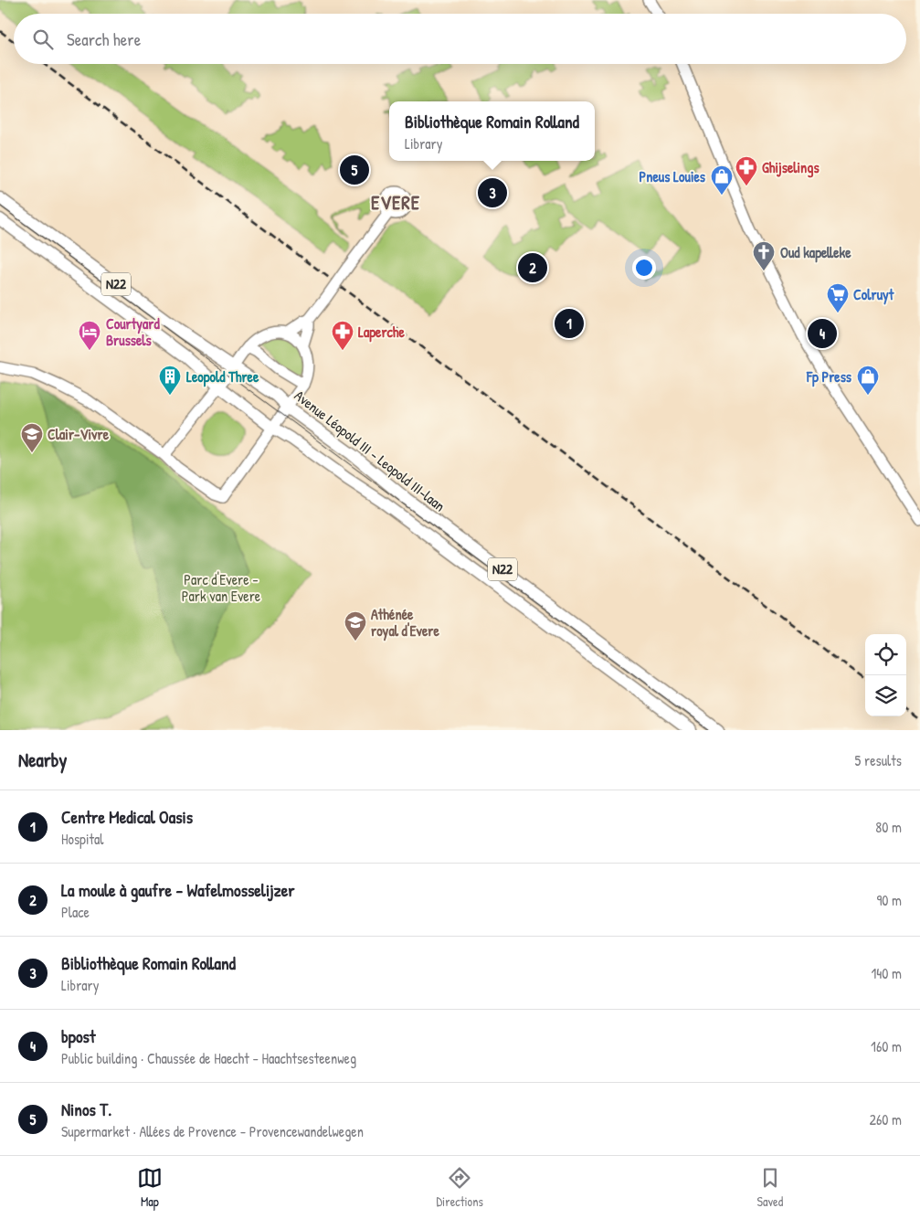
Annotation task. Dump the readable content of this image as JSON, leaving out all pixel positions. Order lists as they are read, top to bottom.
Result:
{
  "streets": {
    "main road": ["N22", "Avenue Léopold III - Leopold III-laan"]
  },
  "districts": ["EVERE"],
  "parks": ["Parc d'Evere - Park van Evere"],
  "places": {
    "pharmacy": ["Ghijselings", "Laperche"],
    "shop": ["Pneus Louies", "Fp Press"],
    "church": ["Oud kapelleke"],
    "supermarket": ["Colruyt"],
    "hotel": ["Courtyard Brussels"],
    "building": ["Leopold Three"],
    "school or university": ["Clair-Vivre", "Athénée royal d'Evere"]
  },
  "page": {
    "search": "Search here",
    "popup": ["Bibliothèque Romain Rolland", "Library"],
    "pins": [
      "5",
      "3",
      "2",
      "1",
      "4"
    ],
    "heading": ["Nearby", "5 results"],
    "list": [
      {
        "mark": "1",
        "name": "Centre Medical Oasis",
        "note": "Hospital",
        "value": "80 m"
      },
      {
        "mark": "2",
        "name": "La moule à gaufre - Wafelmosselijzer",
        "note": "Place",
        "value": "90 m"
      },
      {
        "mark": "3",
        "name": "Bibliothèque Romain Rolland",
        "note": "Library",
        "value": "140 m"
      },
      {
        "mark": "4",
        "name": "bpost",
        "note": "Public building · Chaussée de Haecht - Haachtsesteenweg",
        "value": "160 m"
      },
      {
        "mark": "5",
        "name": "Ninos T.",
        "note": "Supermarket · Allées de Provence - Provencewandelwegen",
        "value": "260 m"
      }
    ],
    "nav": ["Map", "Directions", "Saved"]
  }
}
